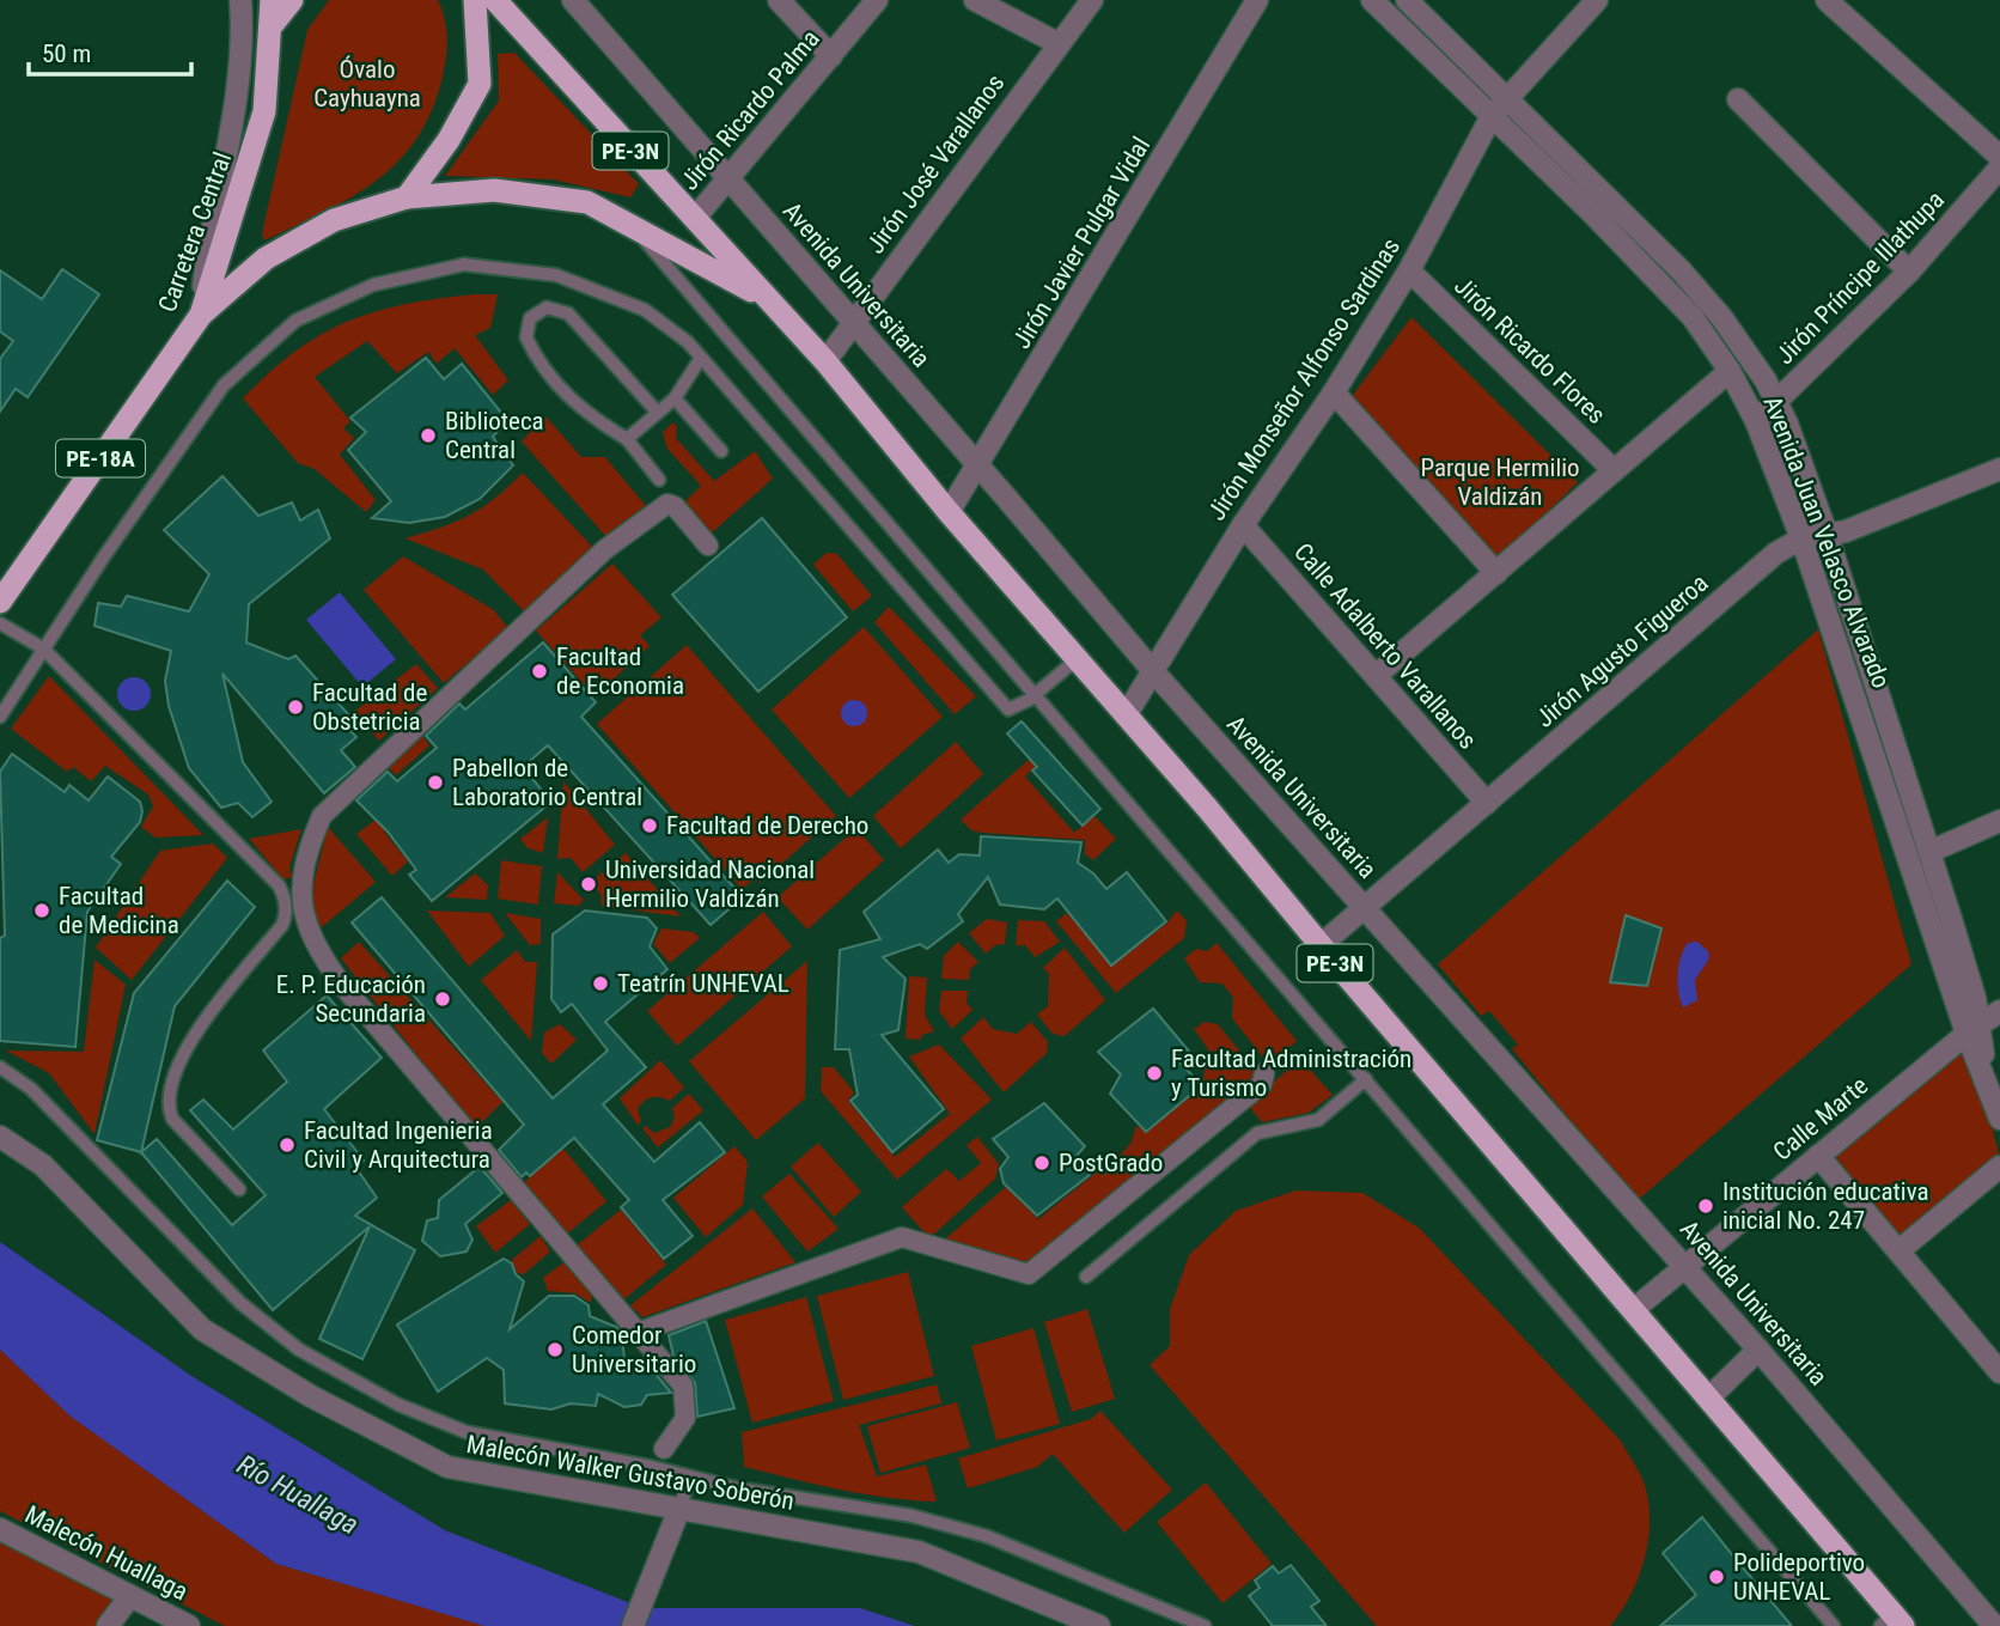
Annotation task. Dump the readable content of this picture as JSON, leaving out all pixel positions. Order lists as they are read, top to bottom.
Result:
{
  "streets": {
    "highway": ["PE-3N", "Carretera Central", "PE-18A"],
    "street": [
      "Jirón Ricardo Palma",
      "Jirón José Varallanos",
      "Jirón Javier Pulgar Vidal",
      "Jirón Príncipe Illathupa",
      "Avenida Universitaria",
      "Jirón Ricardo Flores",
      "Jirón Monseñor Alfonso Sardinas",
      "Avenida Juan Velasco Alvarado",
      "Calle Adalberto Varallanos",
      "Jirón Agusto Figueroa",
      "Calle Marte",
      "Malecón Walker Gustavo Soberón",
      "Malecón Huallaga"
    ]
  },
  "crossings": [
    ["Jirón Ricardo Palma", "PE-3N"],
    ["Jirón Ricardo Palma", "Avenida Universitaria"],
    ["PE-3N", "Jirón José Varallanos"],
    ["PE-3N", "Jirón Javier Pulgar Vidal"],
    ["PE-3N", "Jirón Monseñor Alfonso Sardinas"],
    ["PE-3N", "Jirón Agusto Figueroa"],
    ["PE-3N", "Calle Marte"],
    ["Jirón José Varallanos", "Avenida Universitaria"],
    ["Carretera Central", "PE-18A"],
    ["Jirón Javier Pulgar Vidal", "Avenida Universitaria"],
    ["Jirón Príncipe Illathupa", "Avenida Juan Velasco Alvarado"],
    ["Avenida Universitaria", "Jirón Monseñor Alfonso Sardinas"],
    ["Avenida Universitaria", "Jirón Agusto Figueroa"],
    ["Avenida Universitaria", "Calle Marte"],
    ["Jirón Ricardo Flores", "Jirón Monseñor Alfonso Sardinas"],
    ["Jirón Monseñor Alfonso Sardinas", "Avenida Juan Velasco Alvarado"],
    ["Jirón Monseñor Alfonso Sardinas", "Calle Adalberto Varallanos"],
    ["Avenida Juan Velasco Alvarado", "Jirón Agusto Figueroa"],
    ["Avenida Juan Velasco Alvarado", "Calle Marte"],
    ["Calle Adalberto Varallanos", "Jirón Agusto Figueroa"]
  ],
  "water": ["Río Huallaga"],
  "parks": ["Óvalo Cayhuayna", "Parque Hermilio Valdizán"],
  "places": [
    "Biblioteca Central",
    "Facultad de Economia",
    "Facultad de Obstetricia",
    "Pabellon de Laboratorio Central",
    "Facultad de Derecho",
    "Universidad Nacional Hermilio Valdizán",
    "Facultad de Medicina",
    "Teatrín UNHEVAL",
    "E. P. Educación Secundaria",
    "Facultad Administración y Turismo",
    "Facultad Ingenieria Civil y Arquitectura",
    "PostGrado",
    "Institución educativa inicial No. 247",
    "Comedor Universitario",
    "Polideportivo UNHEVAL"
  ],
  "scale_bar": "50 m"
}
